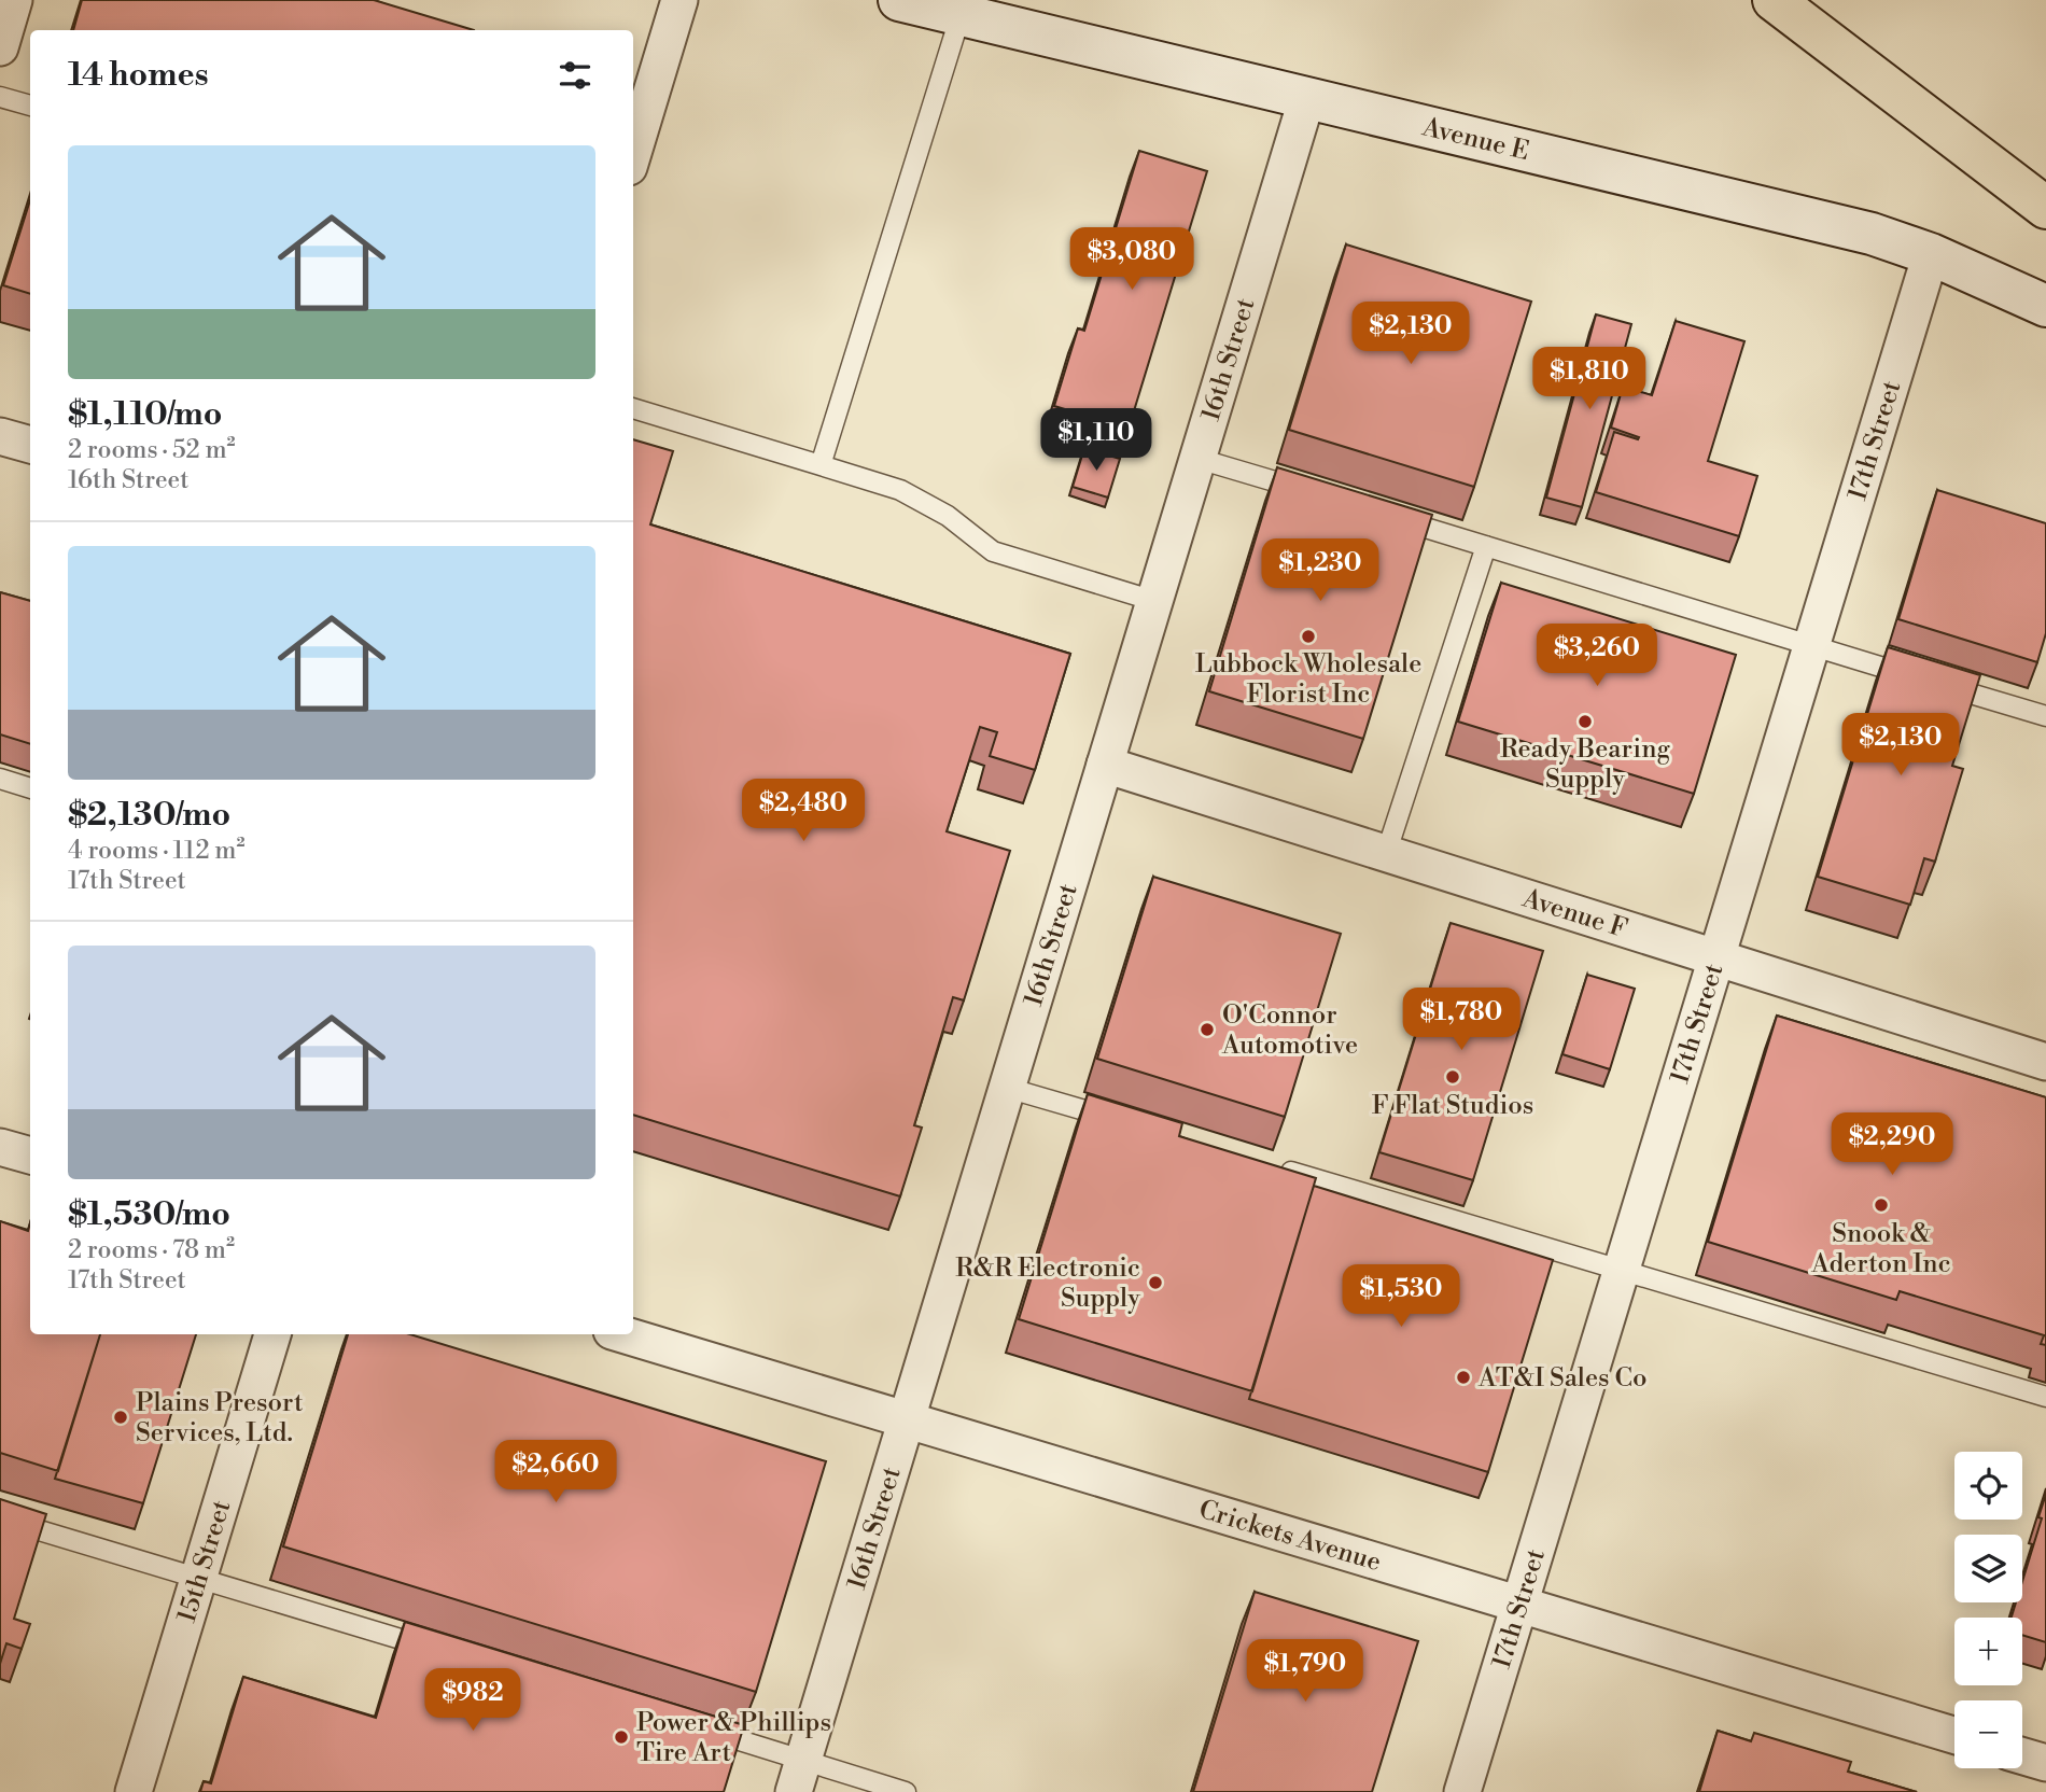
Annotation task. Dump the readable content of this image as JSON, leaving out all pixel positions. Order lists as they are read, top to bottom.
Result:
{
  "streets": {
    "main road": ["Avenue E"],
    "street": [
      "16th Street",
      "17th Street",
      "Avenue F",
      "Crickets Avenue",
      "15th Street"
    ]
  },
  "crossings": [
    ["Avenue E", "16th Street"],
    ["Avenue E", "17th Street"],
    ["16th Street", "Avenue F"],
    ["16th Street", "Crickets Avenue"],
    ["17th Street", "Avenue F"],
    ["17th Street", "Crickets Avenue"]
  ],
  "places": [
    "Lubbock Wholesale Florist Inc",
    "Ready Bearing Supply",
    "O'Connor Automotive",
    "F Flat Studios",
    "Snook & Aderton Inc",
    "R&R Electronic Supply",
    "AT&I Sales Co",
    "Plains Presort Services, Ltd.",
    "Power & Phillips Tire Art"
  ],
  "page": {
    "heading": "14 homes",
    "list": [
      {
        "name": "$1,110/mo",
        "note": "2 rooms · 52 m² · 16th Street"
      },
      {
        "name": "$2,130/mo",
        "note": "4 rooms · 112 m² · 17th Street"
      },
      {
        "name": "$1,530/mo",
        "note": "2 rooms · 78 m² · 17th Street"
      }
    ],
    "price": [
      "$3,080",
      "$2,130",
      "$1,810",
      "$1,110",
      "$1,230",
      "$3,260",
      "$2,130",
      "$2,480",
      "$1,780",
      "$2,290",
      "$1,530",
      "$2,660",
      "$1,790",
      "$982"
    ],
    "map_buttons": ["+", "−"]
  }
}
